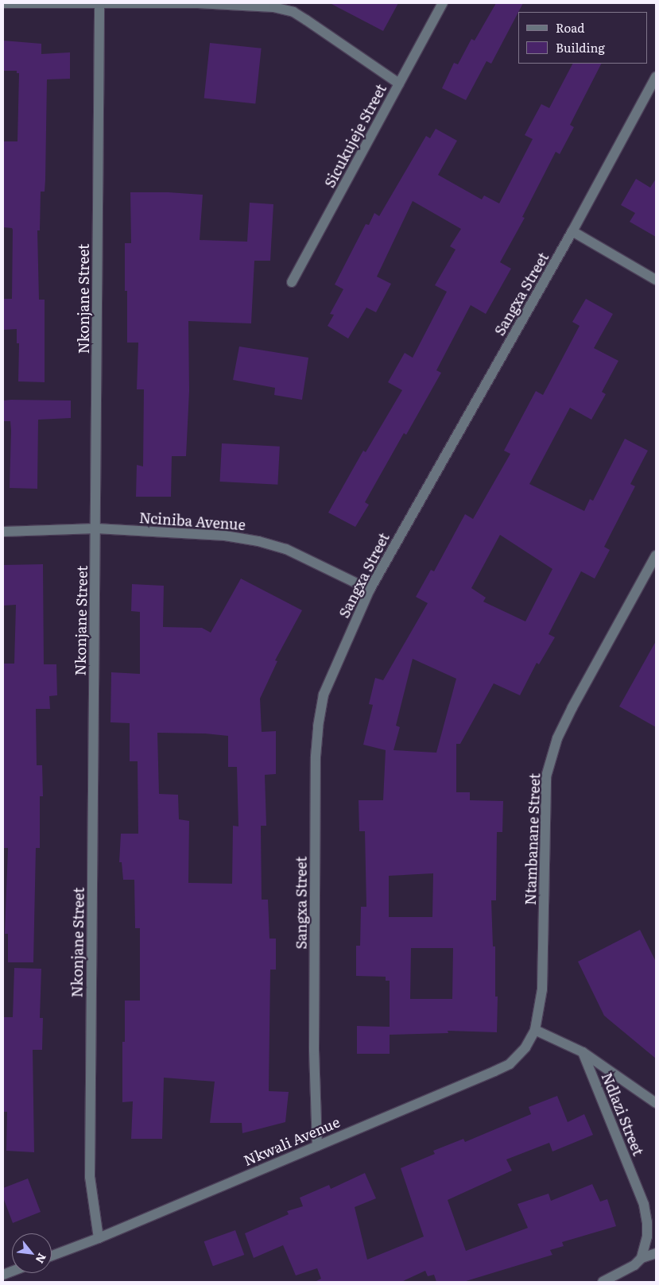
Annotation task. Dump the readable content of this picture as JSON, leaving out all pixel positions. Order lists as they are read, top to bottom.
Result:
{
  "streets": {
    "street": [
      "Sicukujeje Street",
      "Sangxa Street",
      "Nkonjane Street",
      "Nciniba Avenue",
      "Ntambanane Street",
      "Ndlazi Street",
      "Nkwali Avenue"
    ]
  },
  "crossings": [
    ["Sangxa Street", "Nciniba Avenue"],
    ["Sangxa Street", "Nkwali Avenue"],
    ["Nkonjane Street", "Nciniba Avenue"],
    ["Nkonjane Street", "Nkwali Avenue"],
    ["Ntambanane Street", "Nkwali Avenue"]
  ],
  "legend": ["Road", "Building"],
  "north": "bottom right"
}
